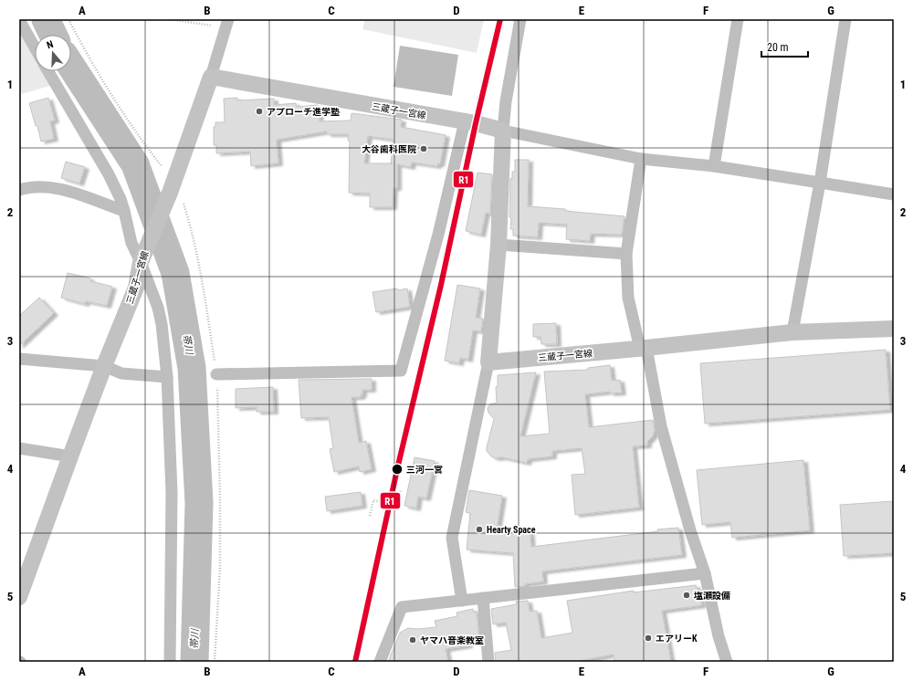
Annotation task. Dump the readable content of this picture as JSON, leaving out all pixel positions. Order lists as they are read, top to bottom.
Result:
{
  "streets": {
    "main road": ["三蔵子一宮線"]
  },
  "water": ["帯川"],
  "places": [
    "アプローチ進学塾",
    "大谷歯科医院",
    "三河一宮",
    "Hearty Space",
    "塩瀬設備",
    "エアリーK",
    "ヤマハ音楽教室"
  ],
  "lines": ["transit line R1"],
  "scale_bar": "20 m",
  "north": "top",
  "grid": {
    "columns": [
      "A",
      "B",
      "C",
      "D",
      "E",
      "F",
      "G"
    ],
    "rows": [
      "1",
      "2",
      "3",
      "4",
      "5"
    ]
  }
}
